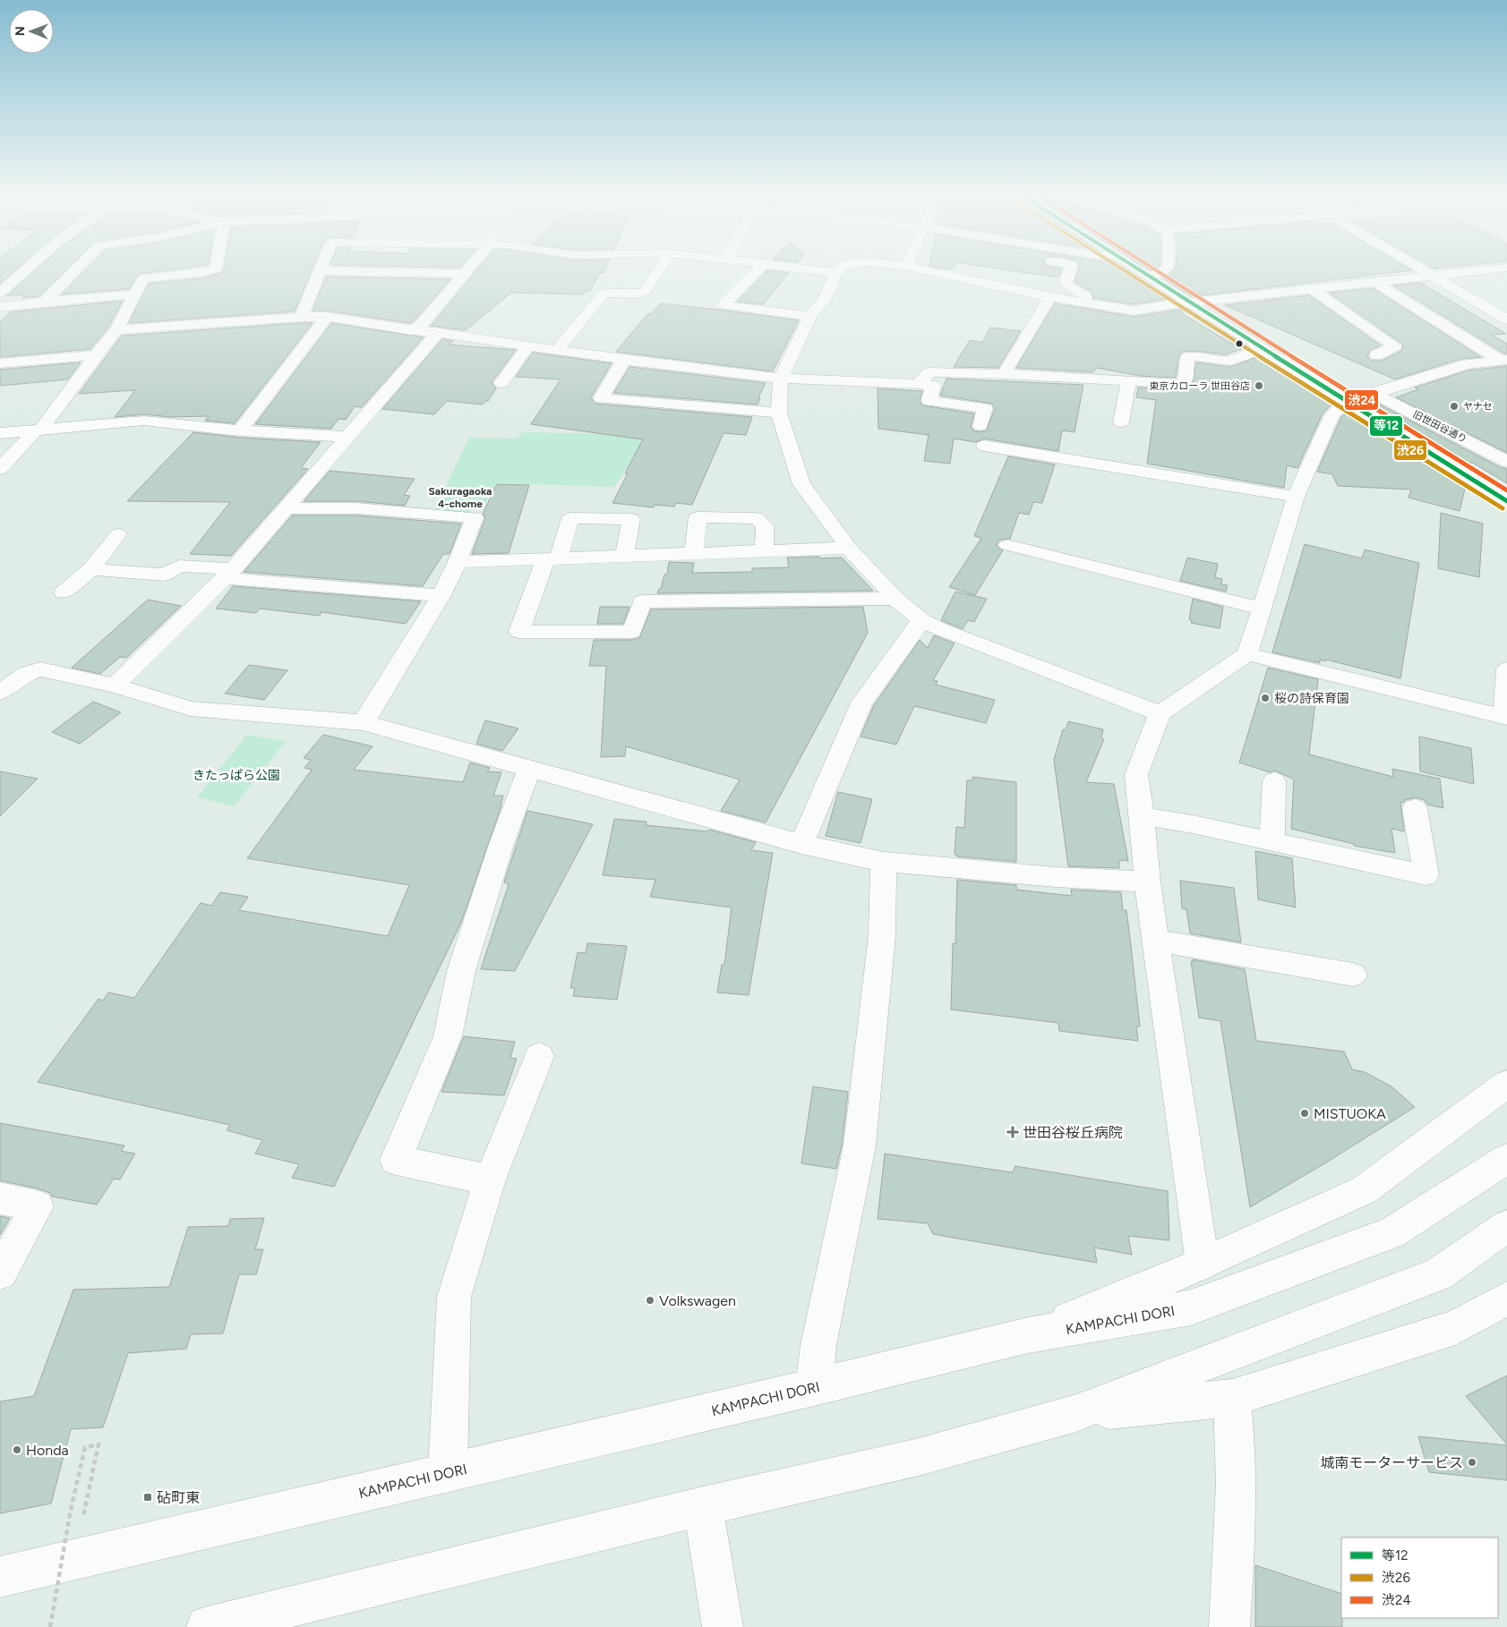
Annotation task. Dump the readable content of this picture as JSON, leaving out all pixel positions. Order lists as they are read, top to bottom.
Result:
{
  "streets": {
    "street": ["旧世田谷通り", "KAMPACHI DORI"]
  },
  "districts": ["Sakuragaoka 4-chome"],
  "parks": ["きたっぱら公園"],
  "places": {
    "other": [
      "東京カローラ 世田谷店",
      "ヤナセ",
      "桜の詩保育園",
      "MISTUOKA",
      "Volkswagen",
      "Honda",
      "城南モーターサービス"
    ],
    "health": ["世田谷桜丘病院"],
    "transit": ["砧町東"]
  },
  "lines": ["transit line 等12", "transit line 渋26", "transit line 渋24"],
  "legend": ["等12", "渋26", "渋24"],
  "north": "left"
}
